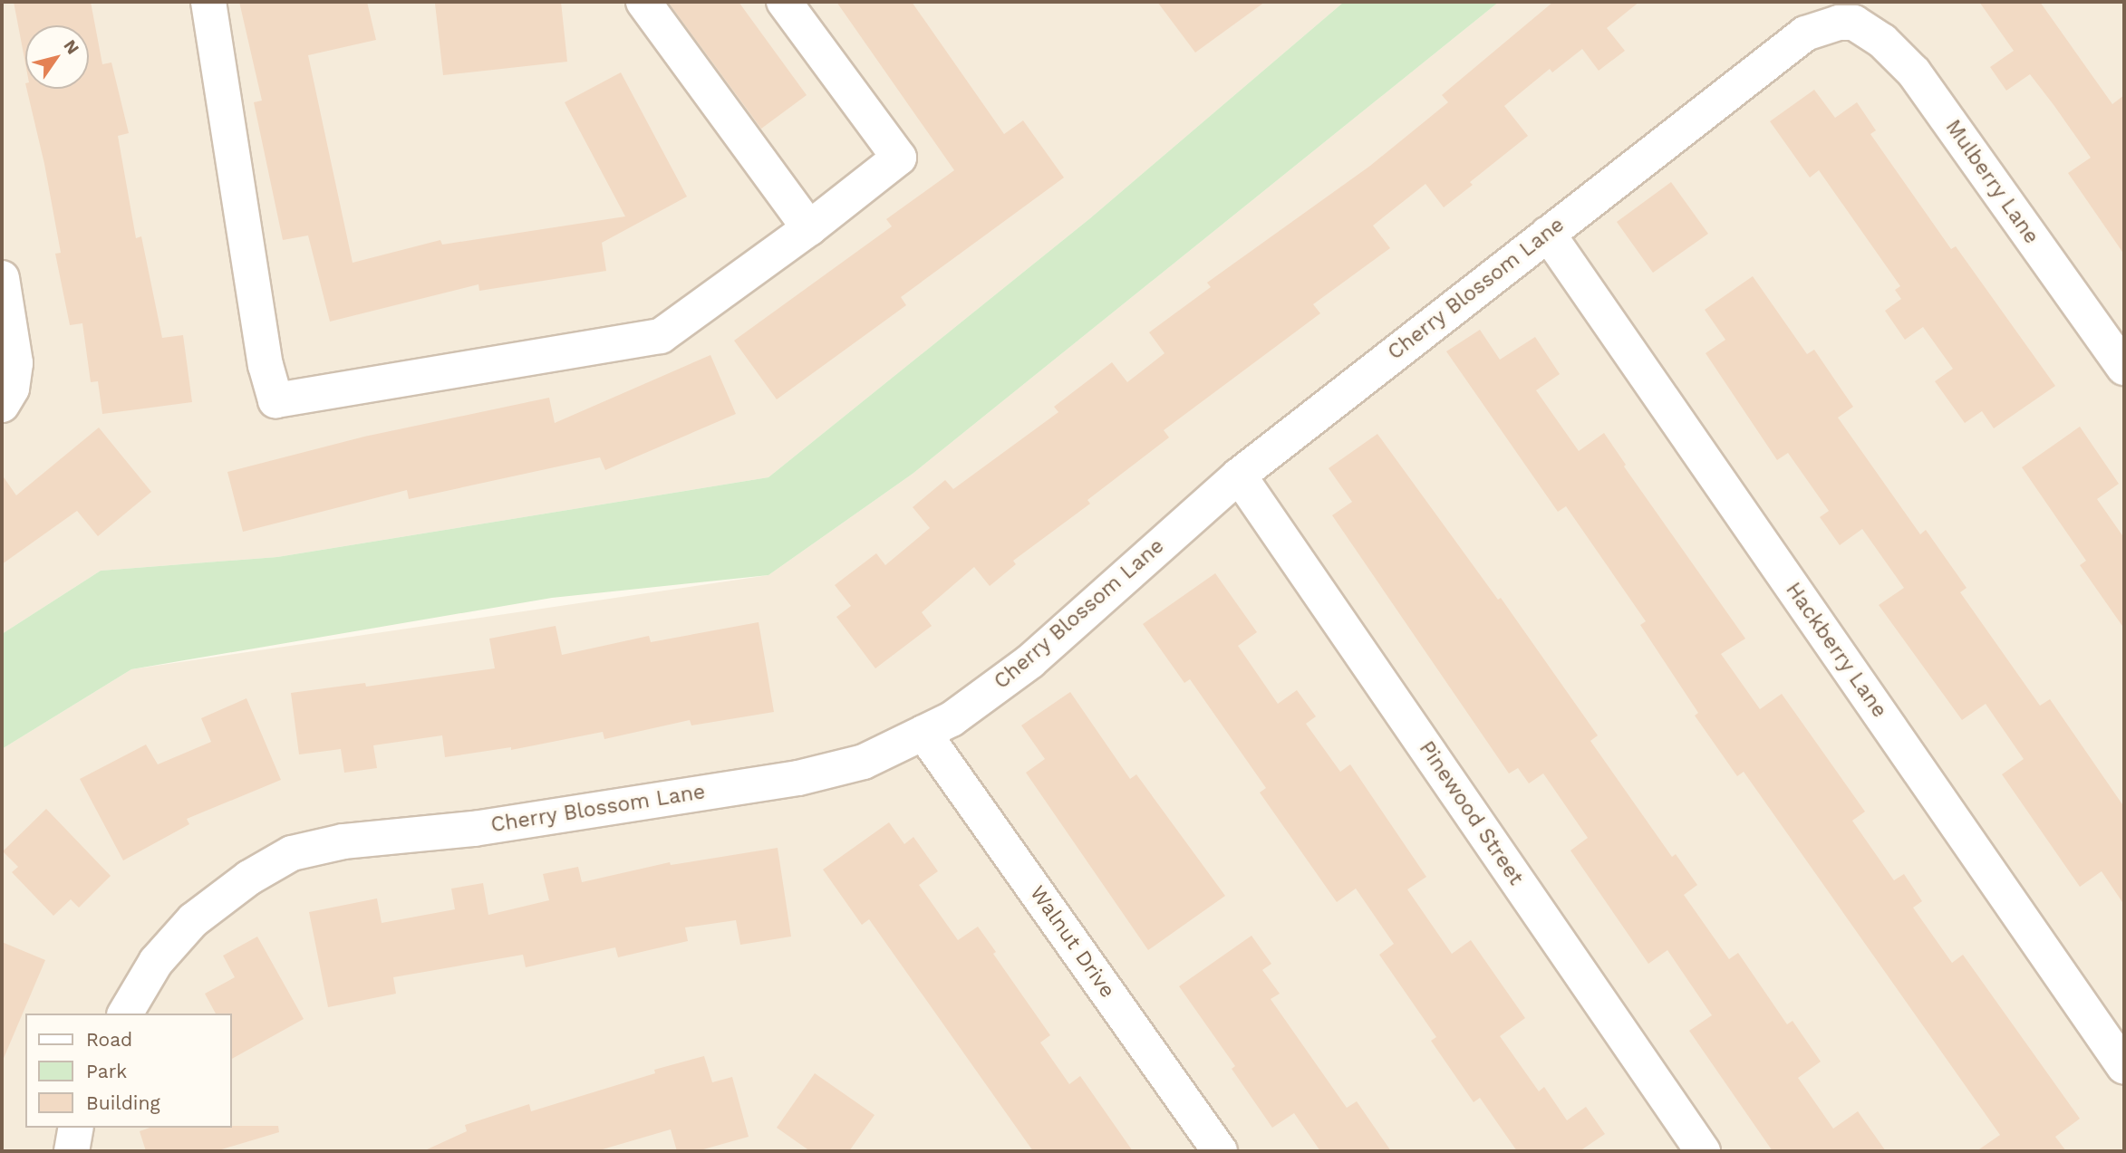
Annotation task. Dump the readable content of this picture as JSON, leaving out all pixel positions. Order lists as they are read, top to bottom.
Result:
{
  "streets": {
    "street": [
      "Mulberry Lane",
      "Cherry Blossom Lane",
      "Hackberry Lane",
      "Pinewood Street",
      "Walnut Drive"
    ]
  },
  "crossings": [
    ["Mulberry Lane", "Cherry Blossom Lane"],
    ["Cherry Blossom Lane", "Hackberry Lane"],
    ["Cherry Blossom Lane", "Pinewood Street"],
    ["Cherry Blossom Lane", "Walnut Drive"]
  ],
  "legend": ["Road", "Park", "Building"],
  "north": "top right"
}
